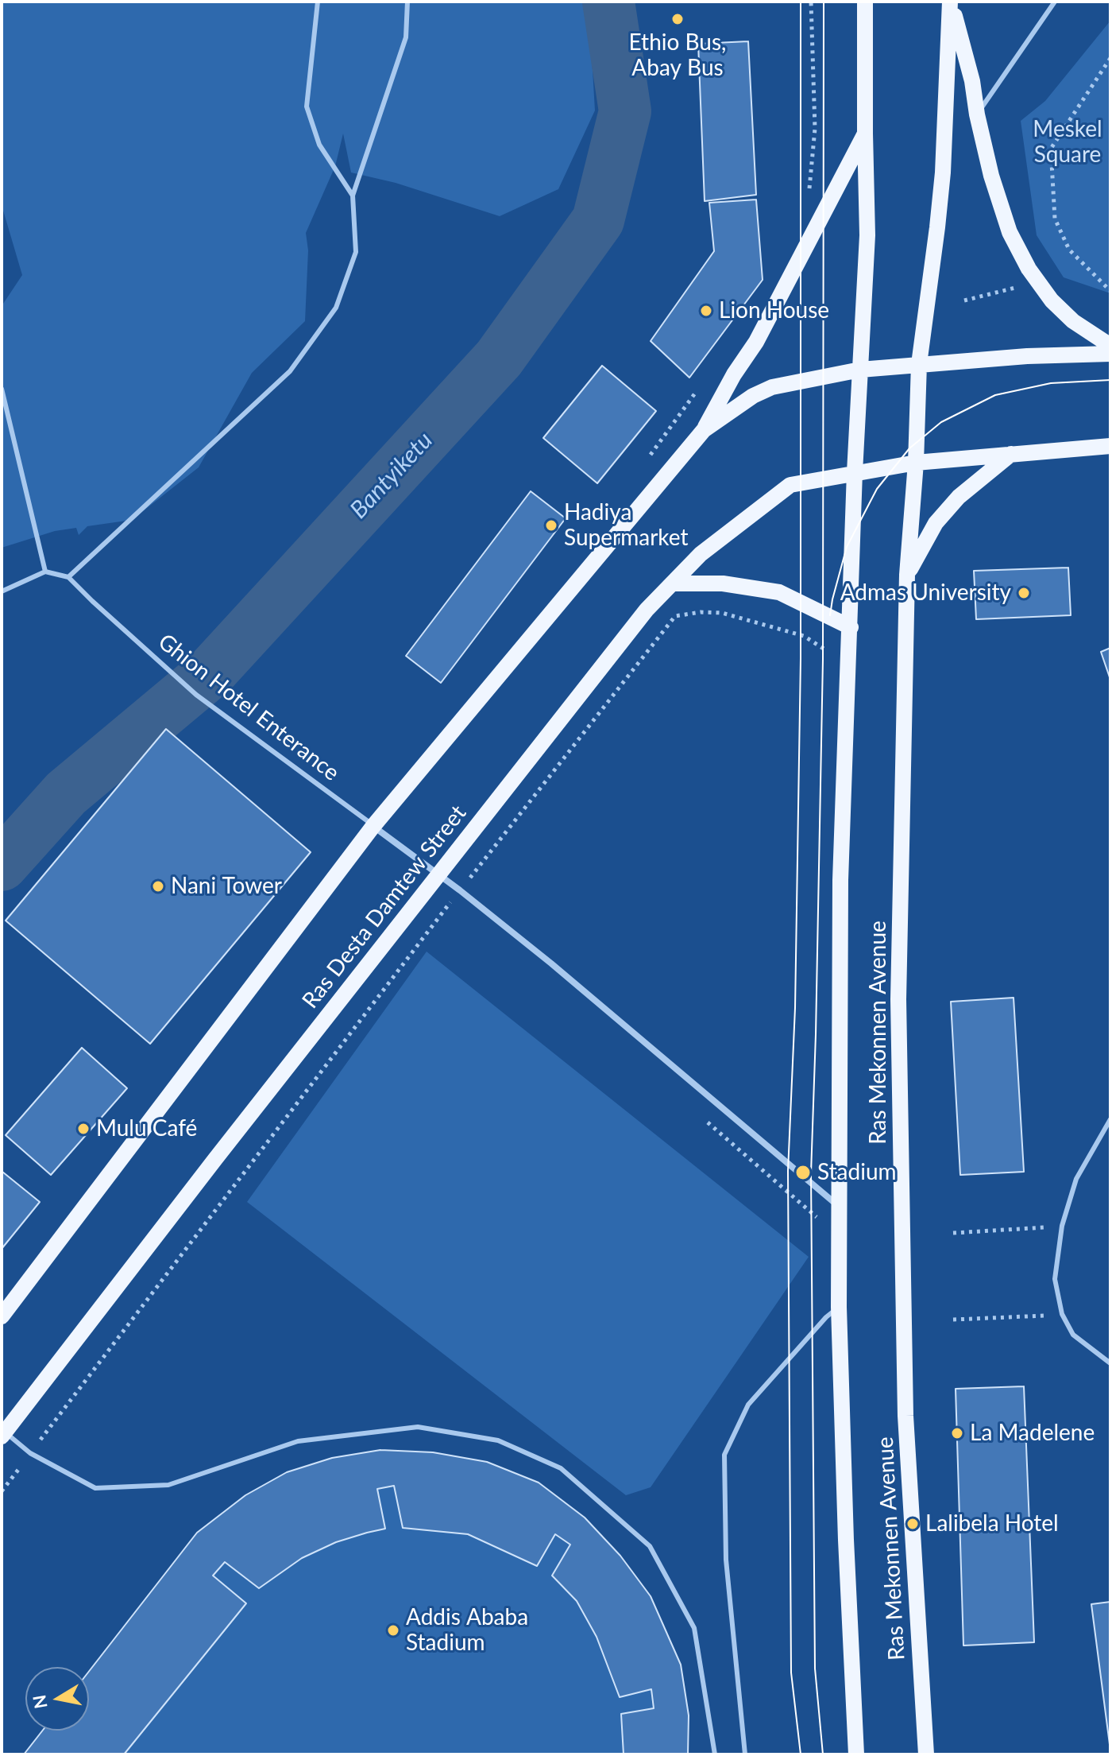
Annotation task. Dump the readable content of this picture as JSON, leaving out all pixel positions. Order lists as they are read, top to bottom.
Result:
{
  "streets": {
    "main road": ["Ras Desta Damtew Street", "Ras Mekonnen Avenue"],
    "lane": ["Ghion Hotel Enterance"]
  },
  "crossings": [
    ["Ras Desta Damtew Street", "Ras Mekonnen Avenue"]
  ],
  "water": ["Bantyiketu"],
  "parks": ["Meskel Square"],
  "places": [
    "Ethio Bus, Abay Bus",
    "Lion House",
    "Hadiya Supermarket",
    "Admas University",
    "Nani Tower",
    "Mulu Café",
    "Stadium",
    "La Madelene",
    "Lalibela Hotel",
    "Addis Ababa Stadium"
  ],
  "north": "left"
}
